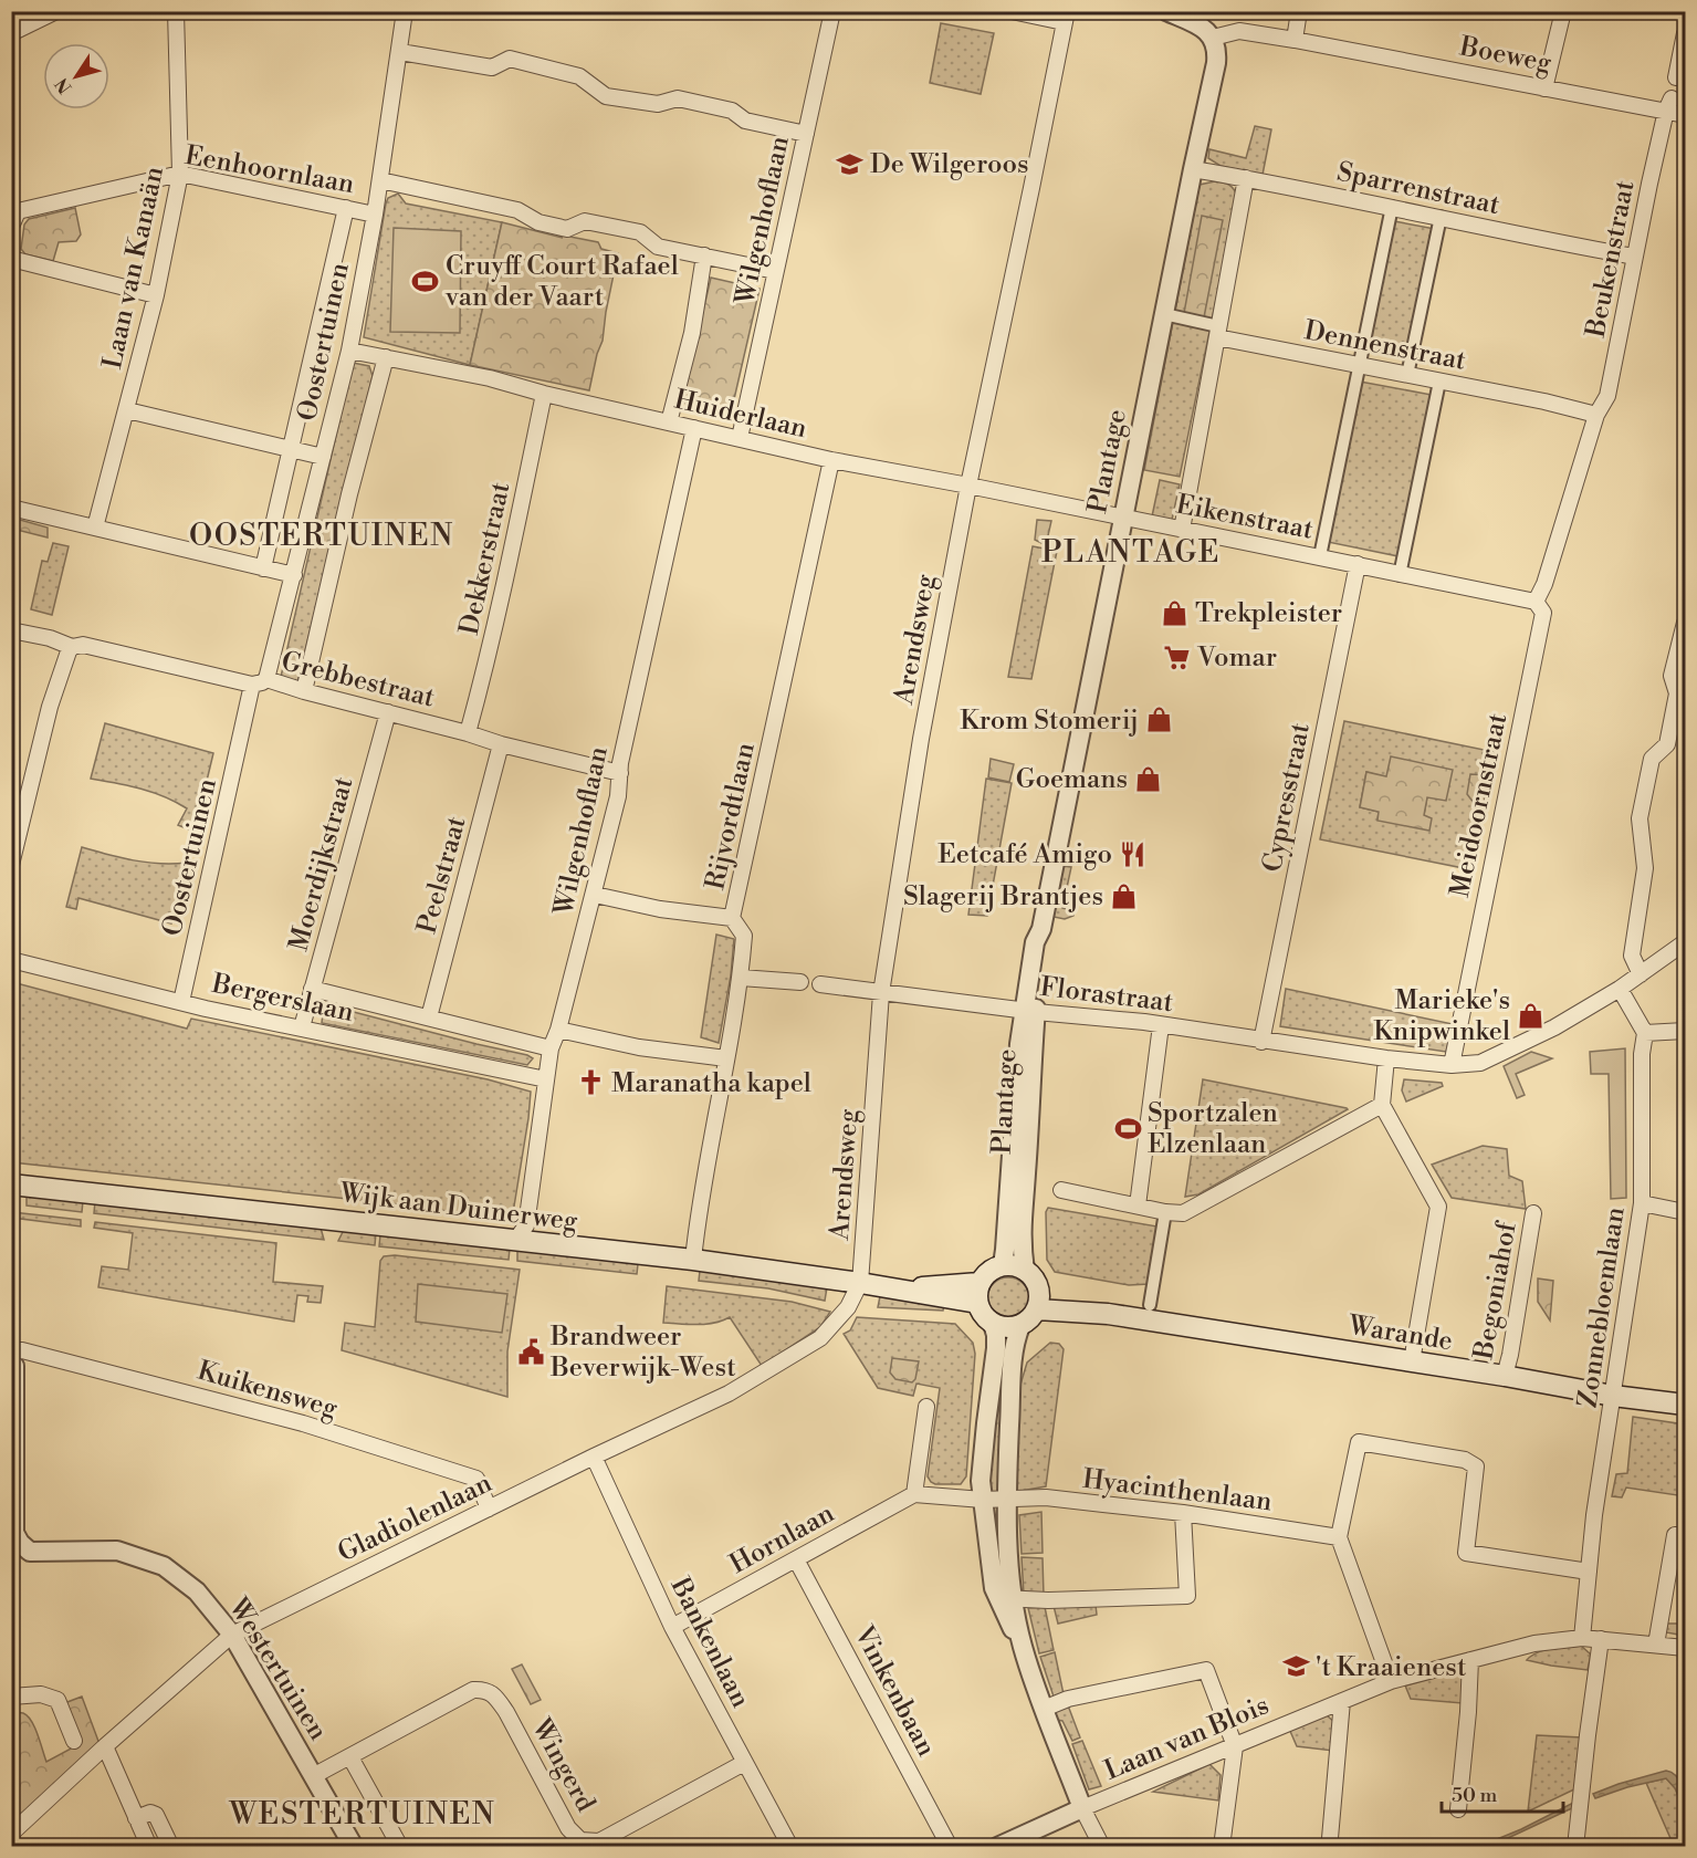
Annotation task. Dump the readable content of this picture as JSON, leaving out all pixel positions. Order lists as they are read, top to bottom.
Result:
{
  "streets": {
    "main road": ["Wijk aan Duinerweg", "Warande"],
    "street": [
      "Boeweg",
      "Eenhoornlaan",
      "Sparrenstraat",
      "Wilgenhoflaan",
      "Beukenstraat",
      "Laan van Kanaän",
      "Oostertuinen",
      "Dennenstraat",
      "Huiderlaan",
      "Plantage",
      "Eikenstraat",
      "Dekkerstraat",
      "Arendsweg",
      "Grebbestraat",
      "Cypresstraat",
      "Meidoornstraat",
      "Rijvordtlaan",
      "Moerdijkstraat",
      "Peelstraat",
      "Florastraat",
      "Bergerslaan",
      "Begoniahof",
      "Zonnebloemlaan",
      "Kuikensweg",
      "Hyacinthenlaan",
      "Gladiolenlaan",
      "Hornlaan",
      "Bankenlaan",
      "Westertuinen",
      "Vinkenbaan",
      "Laan van Blois",
      "Wingerd"
    ]
  },
  "crossings": [
    ["Boeweg", "Beukenstraat"],
    ["Boeweg", "Plantage"],
    ["Eenhoornlaan", "Laan van Kanaän"],
    ["Eenhoornlaan", "Oostertuinen"],
    ["Sparrenstraat", "Beukenstraat"],
    ["Sparrenstraat", "Plantage"],
    ["Wilgenhoflaan", "Huiderlaan"],
    ["Wilgenhoflaan", "Grebbestraat"],
    ["Wilgenhoflaan", "Bergerslaan"],
    ["Wilgenhoflaan", "Wijk aan Duinerweg"],
    ["Beukenstraat", "Dennenstraat"],
    ["Beukenstraat", "Eikenstraat"],
    ["Beukenstraat", "Meidoornstraat"],
    ["Oostertuinen", "Huiderlaan"],
    ["Oostertuinen", "Grebbestraat"],
    ["Oostertuinen", "Bergerslaan"],
    ["Dennenstraat", "Plantage"],
    ["Huiderlaan", "Plantage"],
    ["Huiderlaan", "Eikenstraat"],
    ["Huiderlaan", "Dekkerstraat"],
    ["Huiderlaan", "Arendsweg"],
    ["Huiderlaan", "Rijvordtlaan"],
    ["Plantage", "Eikenstraat"],
    ["Plantage", "Florastraat"],
    ["Plantage", "Wijk aan Duinerweg"],
    ["Plantage", "Warande"],
    ["Eikenstraat", "Cypresstraat"],
    ["Eikenstraat", "Meidoornstraat"],
    ["Dekkerstraat", "Grebbestraat"],
    ["Arendsweg", "Florastraat"],
    ["Arendsweg", "Wijk aan Duinerweg"],
    ["Arendsweg", "Gladiolenlaan"],
    ["Grebbestraat", "Moerdijkstraat"],
    ["Grebbestraat", "Peelstraat"],
    ["Cypresstraat", "Florastraat"],
    ["Meidoornstraat", "Florastraat"],
    ["Rijvordtlaan", "Wijk aan Duinerweg"],
    ["Moerdijkstraat", "Bergerslaan"],
    ["Peelstraat", "Bergerslaan"],
    ["Wijk aan Duinerweg", "Warande"],
    ["Wijk aan Duinerweg", "Gladiolenlaan"],
    ["Begoniahof", "Warande"],
    ["Zonnebloemlaan", "Warande"],
    ["Zonnebloemlaan", "Laan van Blois"],
    ["Kuikensweg", "Gladiolenlaan"],
    ["Gladiolenlaan", "Bankenlaan"],
    ["Gladiolenlaan", "Westertuinen"],
    ["Hornlaan", "Bankenlaan"],
    ["Hornlaan", "Vinkenbaan"],
    ["Bankenlaan", "Wingerd"],
    ["Westertuinen", "Wingerd"]
  ],
  "districts": ["OOSTERTUINEN", "PLANTAGE", "WESTERTUINEN"],
  "places": {
    "school or university": ["De Wilgeroos", "'t Kraaienest"],
    "sports": ["Cruyff Court Rafael van der Vaart", "Sportzalen Elzenlaan"],
    "shop": [
      "Trekpleister",
      "Krom Stomerij",
      "Goemans",
      "Slagerij Brantjes",
      "Marieke's Knipwinkel"
    ],
    "supermarket": ["Vomar"],
    "restaurant": ["Eetcafé Amigo"],
    "church": ["Maranatha kapel"],
    "public building": ["Brandweer Beverwijk-West"]
  },
  "scale_bar": "50 m",
  "north": "bottom left"
}
